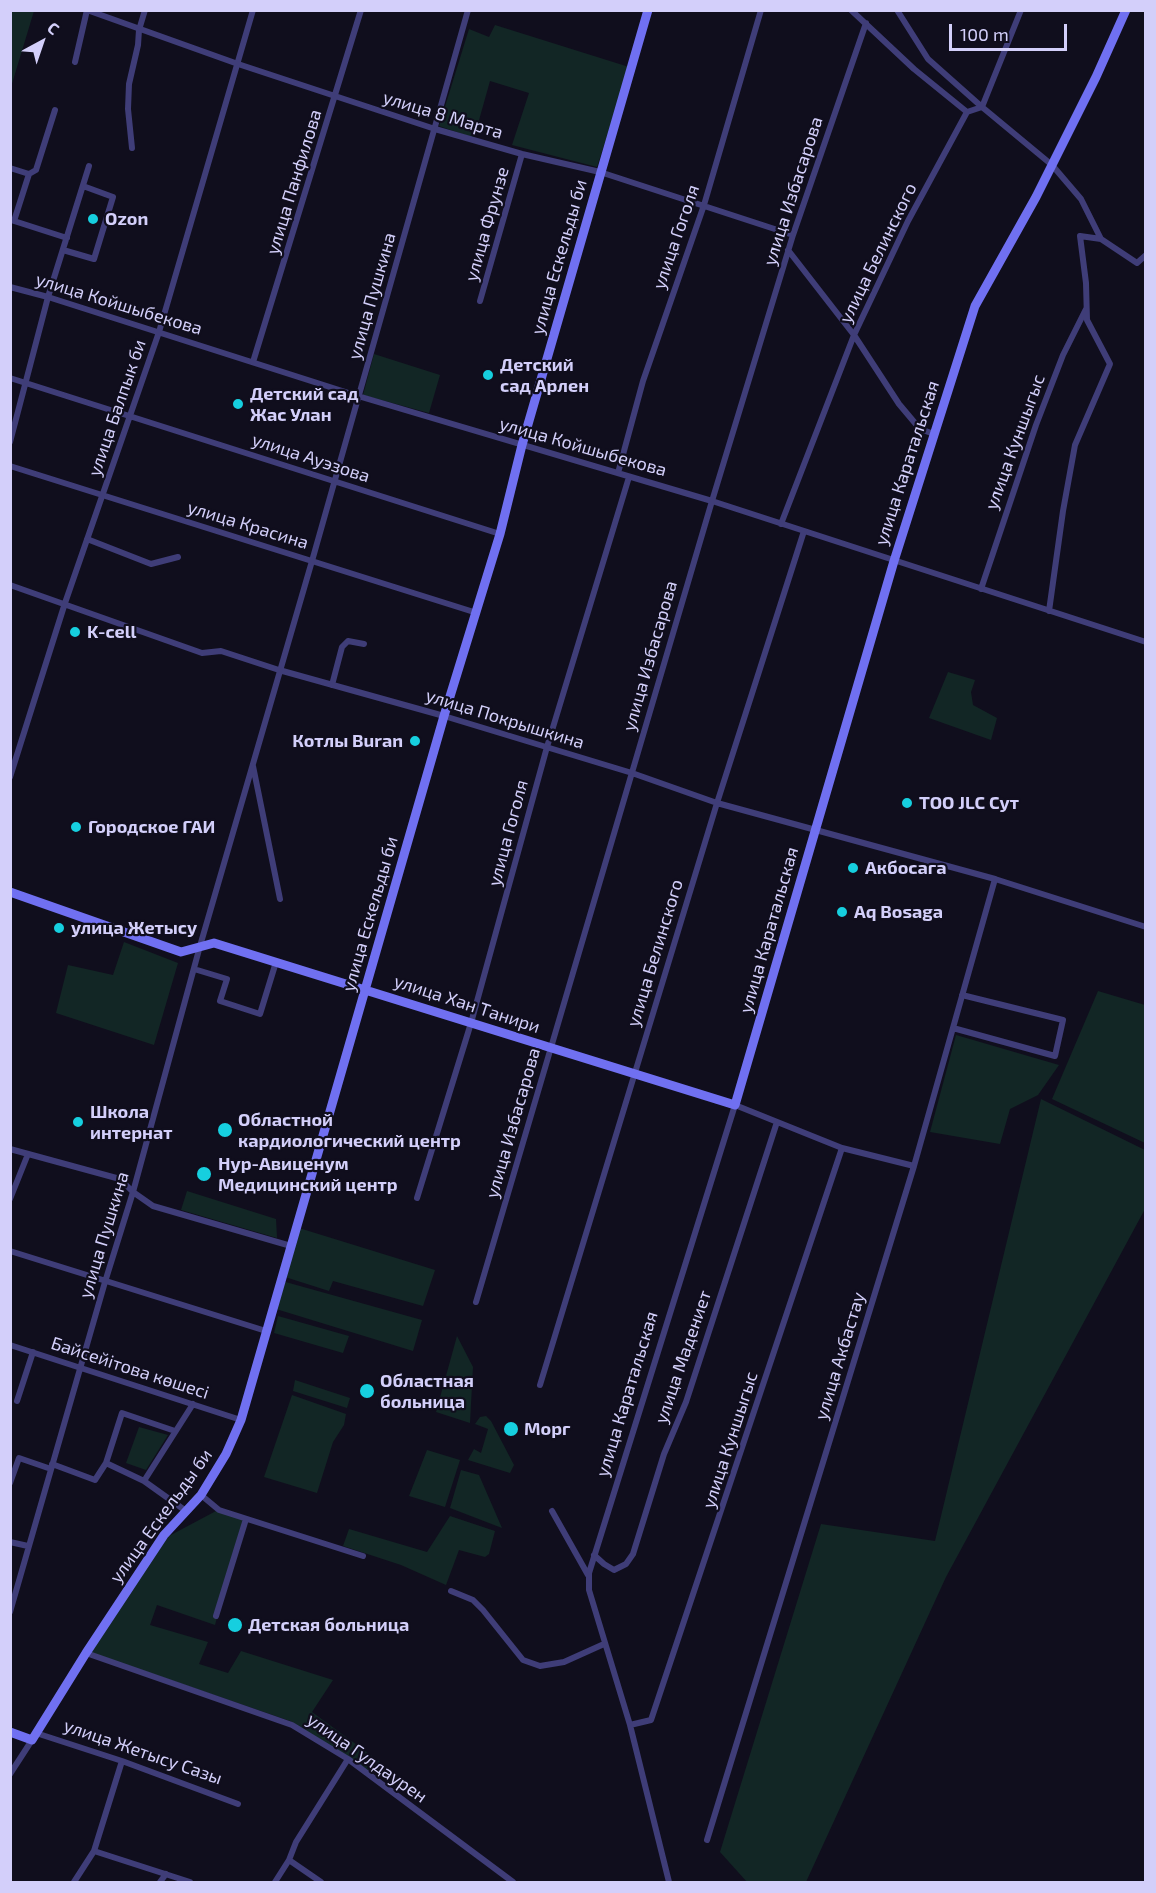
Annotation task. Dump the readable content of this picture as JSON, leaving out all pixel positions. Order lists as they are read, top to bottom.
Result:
{
  "streets": {
    "street": [
      "улица 8 Марта",
      "улица Панфилова",
      "улица Избасарова",
      "улица Фрунзе",
      "улица Гоголя",
      "улица Белинского",
      "улица Ескельды би",
      "улица Пушкина",
      "улица Койшыбекова",
      "улица Балпык би",
      "улица Куншыгыс",
      "улица Ауэзова",
      "улица Каратальская",
      "улица Красина",
      "улица Покрышкина",
      "улица Хан Танири",
      "улица Акбастау",
      "улица Мадениет",
      "Байсейітова көшесі",
      "улица Жетысу Сазы",
      "улица Гулдаурен"
    ]
  },
  "crossings": [
    ["улица 8 Марта", "улица Панфилова"],
    ["улица 8 Марта", "улица Избасарова"],
    ["улица 8 Марта", "улица Фрунзе"],
    ["улица 8 Марта", "улица Гоголя"],
    ["улица 8 Марта", "улица Ескельды би"],
    ["улица 8 Марта", "улица Пушкина"],
    ["улица 8 Марта", "улица Балпык би"],
    ["улица Панфилова", "улица Койшыбекова"],
    ["улица Избасарова", "улица Койшыбекова"],
    ["улица Избасарова", "улица Покрышкина"],
    ["улица Избасарова", "улица Хан Танири"],
    ["улица Гоголя", "улица Койшыбекова"],
    ["улица Гоголя", "улица Покрышкина"],
    ["улица Гоголя", "улица Хан Танири"],
    ["улица Белинского", "улица Койшыбекова"],
    ["улица Белинского", "улица Покрышкина"],
    ["улица Белинского", "улица Хан Танири"],
    ["улица Ескельды би", "улица Койшыбекова"],
    ["улица Ескельды би", "улица Ауэзова"],
    ["улица Ескельды би", "улица Красина"],
    ["улица Ескельды би", "улица Покрышкина"],
    ["улица Ескельды би", "улица Хан Танири"],
    ["улица Ескельды би", "Байсейітова көшесі"],
    ["улица Ескельды би", "улица Жетысу Сазы"],
    ["улица Ескельды би", "улица Гулдаурен"],
    ["улица Пушкина", "улица Койшыбекова"],
    ["улица Пушкина", "улица Ауэзова"],
    ["улица Пушкина", "улица Красина"],
    ["улица Пушкина", "улица Покрышкина"],
    ["улица Пушкина", "улица Хан Танири"],
    ["улица Пушкина", "Байсейітова көшесі"],
    ["улица Койшыбекова", "улица Балпык би"],
    ["улица Койшыбекова", "улица Куншыгыс"],
    ["улица Койшыбекова", "улица Каратальская"],
    ["улица Балпык би", "улица Ауэзова"],
    ["улица Балпык би", "улица Красина"],
    ["улица Балпык би", "улица Покрышкина"],
    ["улица Куншыгыс", "улица Каратальская"],
    ["улица Куншыгыс", "улица Хан Танири"],
    ["улица Каратальская", "улица Покрышкина"],
    ["улица Каратальская", "улица Хан Танири"],
    ["улица Каратальская", "улица Мадениет"],
    ["улица Покрышкина", "улица Акбастау"],
    ["улица Хан Танири", "улица Акбастау"],
    ["улица Хан Танири", "улица Мадениет"]
  ],
  "places": [
    "Ozon",
    "Детский сад Арлен",
    "Детский сад Жас Улан",
    "K-cell",
    "Котлы Buran",
    "ТОО JLC Сут",
    "Городское ГАИ",
    "Акбосага",
    "Aq Bosaga",
    "улица Жетысу",
    "Школа интернат",
    "Областной кардиологический центр",
    "Нур-Авиценум Медицинский центр",
    "Областная больница",
    "Морг",
    "Детская больница"
  ],
  "scale_bar": "100 m",
  "north": "top right"
}
